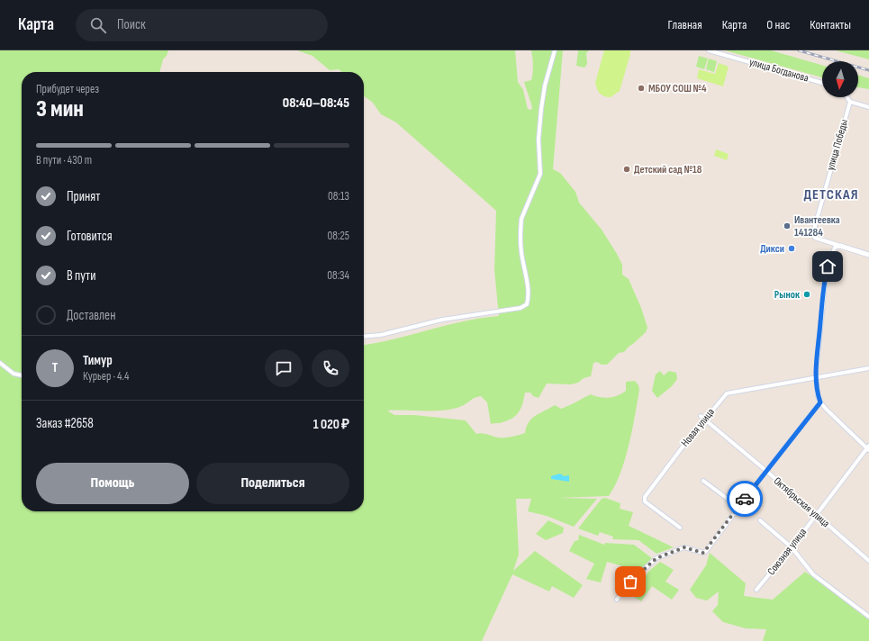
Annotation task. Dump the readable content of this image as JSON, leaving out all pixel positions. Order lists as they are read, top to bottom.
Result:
{
  "streets": {
    "street": [
      "улица Богданова",
      "улица Победы",
      "Новая улица",
      "Октябрьская улица",
      "Союзная улица"
    ]
  },
  "crossings": [
    ["Новая улица", "Октябрьская улица"],
    ["Октябрьская улица", "Союзная улица"]
  ],
  "districts": ["ДЕТСКАЯ"],
  "places": [
    "МБОУ СОШ №4",
    "Детский сад №18",
    "Ивантеевка 141284",
    "Дикси",
    "Рынок"
  ],
  "north": "bottom",
  "page": {
    "header": "Карта",
    "search": "Поиск",
    "nav": [
      "Главная",
      "Карта",
      "О нас",
      "Контакты"
    ],
    "heading": ["3 мин", "Прибудет через", "08:40–08:45"],
    "panel": [
      "Тимур",
      "Курьер · 4.4",
      "Заказ #2658",
      "1 020 ₽"
    ],
    "bar": "В пути · 430 m",
    "list": [
      ["Принят", "08:13"],
      ["Готовится", "08:25"],
      ["В пути", "08:34"],
      "Доставлен"
    ],
    "round": "Т",
    "buttons": ["Помощь", "Поделиться"]
  }
}
